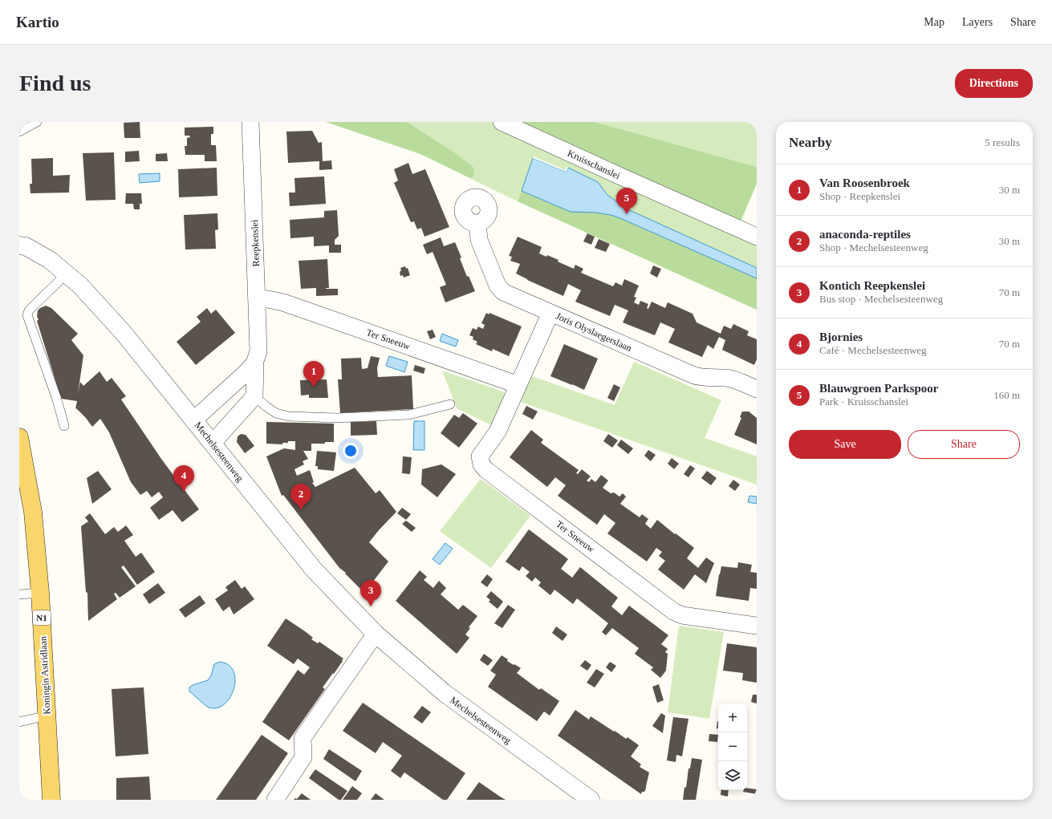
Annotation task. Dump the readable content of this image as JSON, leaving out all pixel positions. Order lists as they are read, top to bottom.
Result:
{
  "streets": {
    "main road": ["N1", "Koningin Astridlaan"],
    "street": [
      "Kruisschanslei",
      "Reepkenslei",
      "Joris Olyslaegerslaan",
      "Ter Sneeuw",
      "Mechelsesteenweg"
    ]
  },
  "crossings": [
    ["Reepkenslei", "Ter Sneeuw"],
    ["Reepkenslei", "Mechelsesteenweg"],
    ["Joris Olyslaegerslaan", "Ter Sneeuw"]
  ],
  "page": {
    "header": "Kartio",
    "nav": ["Map", "Layers", "Share"],
    "buttons": [
      "Directions",
      ["Save", "Share"]
    ],
    "title": "Find us",
    "heading": ["Nearby", "5 results"],
    "list": [
      {
        "mark": "1",
        "name": "Van Roosenbroek",
        "note": "Shop · Reepkenslei",
        "value": "30 m"
      },
      {
        "mark": "2",
        "name": "anaconda-reptiles",
        "note": "Shop · Mechelsesteenweg",
        "value": "30 m"
      },
      {
        "mark": "3",
        "name": "Kontich Reepkenslei",
        "note": "Bus stop · Mechelsesteenweg",
        "value": "70 m"
      },
      {
        "mark": "4",
        "name": "Bjornies",
        "note": "Café · Mechelsesteenweg",
        "value": "70 m"
      },
      {
        "mark": "5",
        "name": "Blauwgroen Parkspoor",
        "note": "Park · Kruisschanslei",
        "value": "160 m"
      }
    ],
    "pins": [
      "5",
      "1",
      "4",
      "2",
      "3"
    ],
    "map_buttons": ["+", "−"]
  }
}
